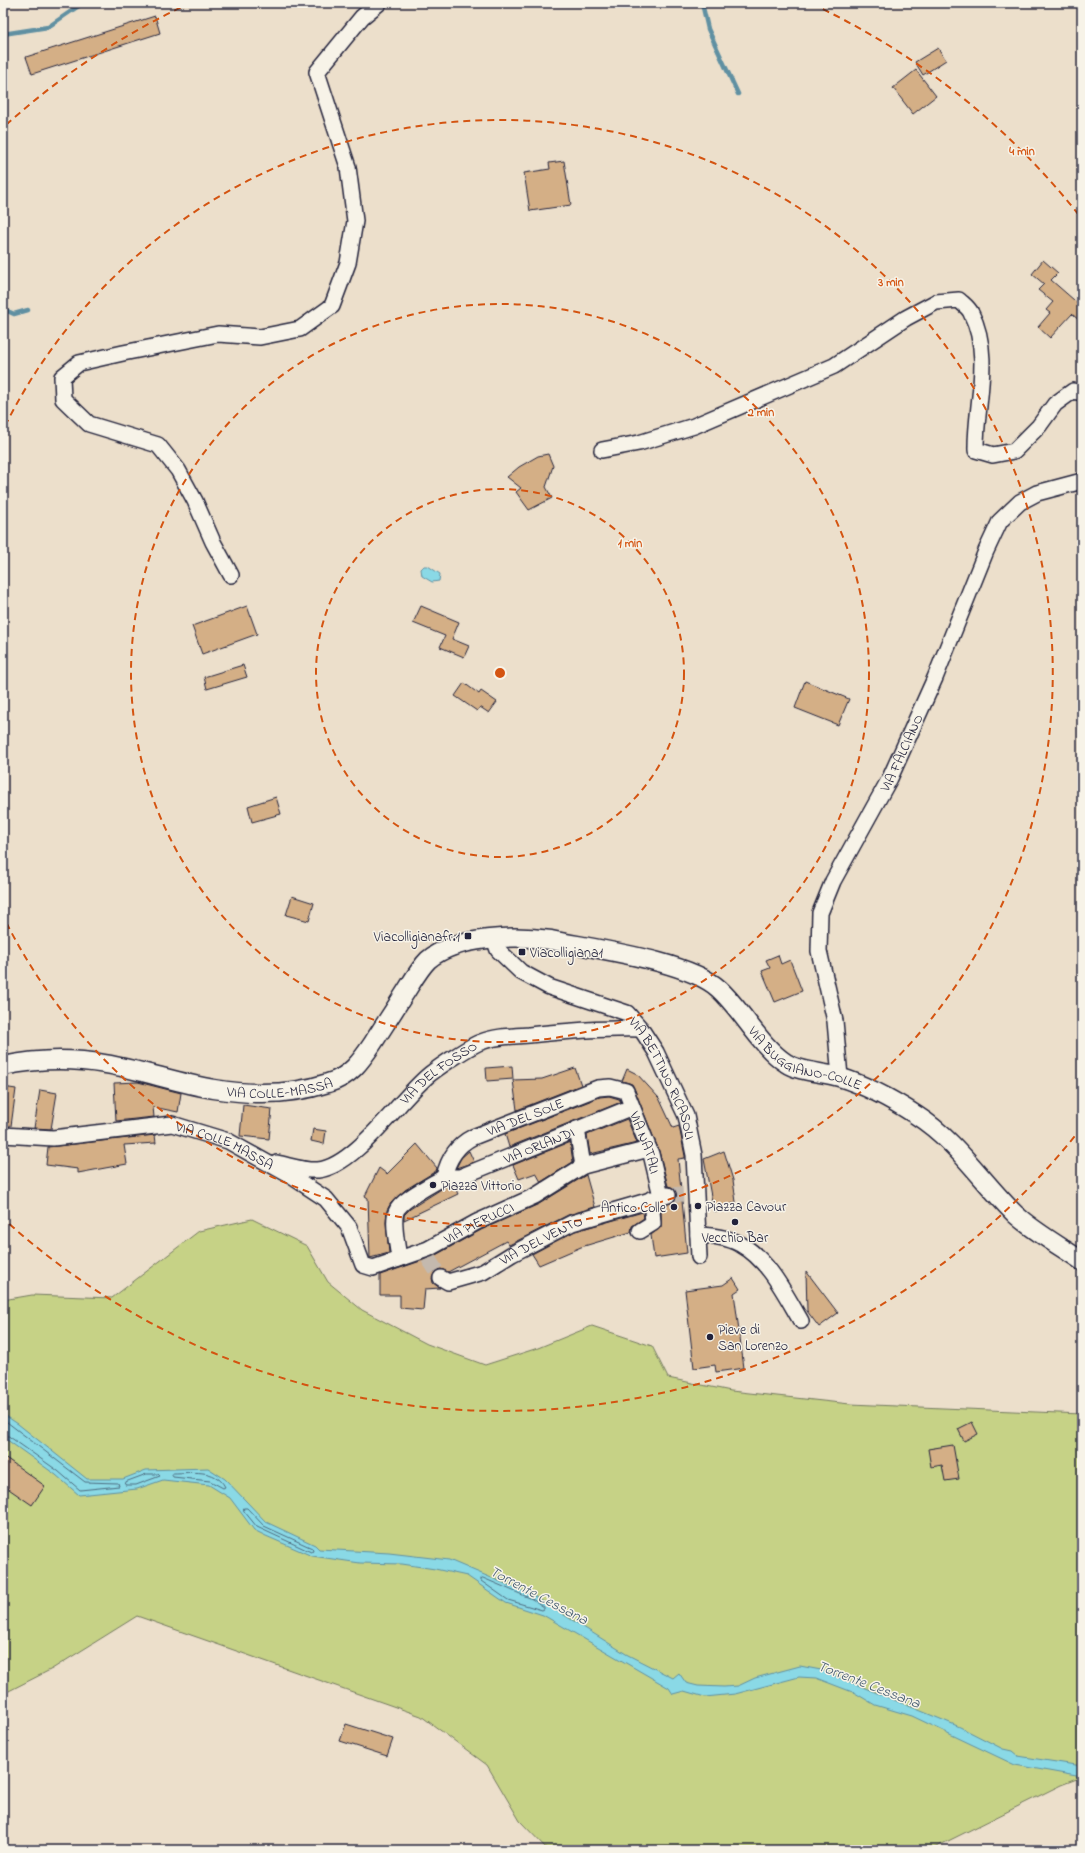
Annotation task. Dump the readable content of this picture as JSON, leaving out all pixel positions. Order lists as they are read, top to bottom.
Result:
{
  "streets": {
    "street": [
      "VIA FALCIANO",
      "VIA BUGGIANO-COLLE",
      "VIA DEL FOSSO",
      "VIA BETTINO RICASOLI",
      "VIA COLLE-MASSA",
      "VIA DEL SOLE",
      "VIA NATALI",
      "VIA ORLANDI",
      "VIA COLLE MASSA",
      "VIA PIERUCCI",
      "VIA DEL VENTO"
    ]
  },
  "crossings": [
    ["VIA FALCIANO", "VIA BUGGIANO-COLLE"],
    ["VIA BUGGIANO-COLLE", "VIA BETTINO RICASOLI"],
    ["VIA BUGGIANO-COLLE", "VIA COLLE-MASSA"],
    ["VIA DEL FOSSO", "VIA BETTINO RICASOLI"],
    ["VIA DEL FOSSO", "VIA COLLE MASSA"],
    ["VIA BETTINO RICASOLI", "VIA COLLE-MASSA"],
    ["VIA DEL SOLE", "VIA NATALI"],
    ["VIA DEL SOLE", "VIA ORLANDI"],
    ["VIA NATALI", "VIA ORLANDI"],
    ["VIA NATALI", "VIA PIERUCCI"],
    ["VIA NATALI", "VIA DEL VENTO"],
    ["VIA COLLE MASSA", "VIA PIERUCCI"]
  ],
  "water": ["Torrente Cessana"],
  "places": {
    "transit": ["Viacolligianafr.1", "Viacolligiana1"],
    "other": [
      "Piazza Vittorio",
      "Piazza Cavour",
      "Antico Colle",
      "Vecchio Bar",
      "Pieve di San Lorenzo"
    ]
  },
  "rings": [
    "4 min",
    "3 min",
    "2 min",
    "1 min"
  ]
}
